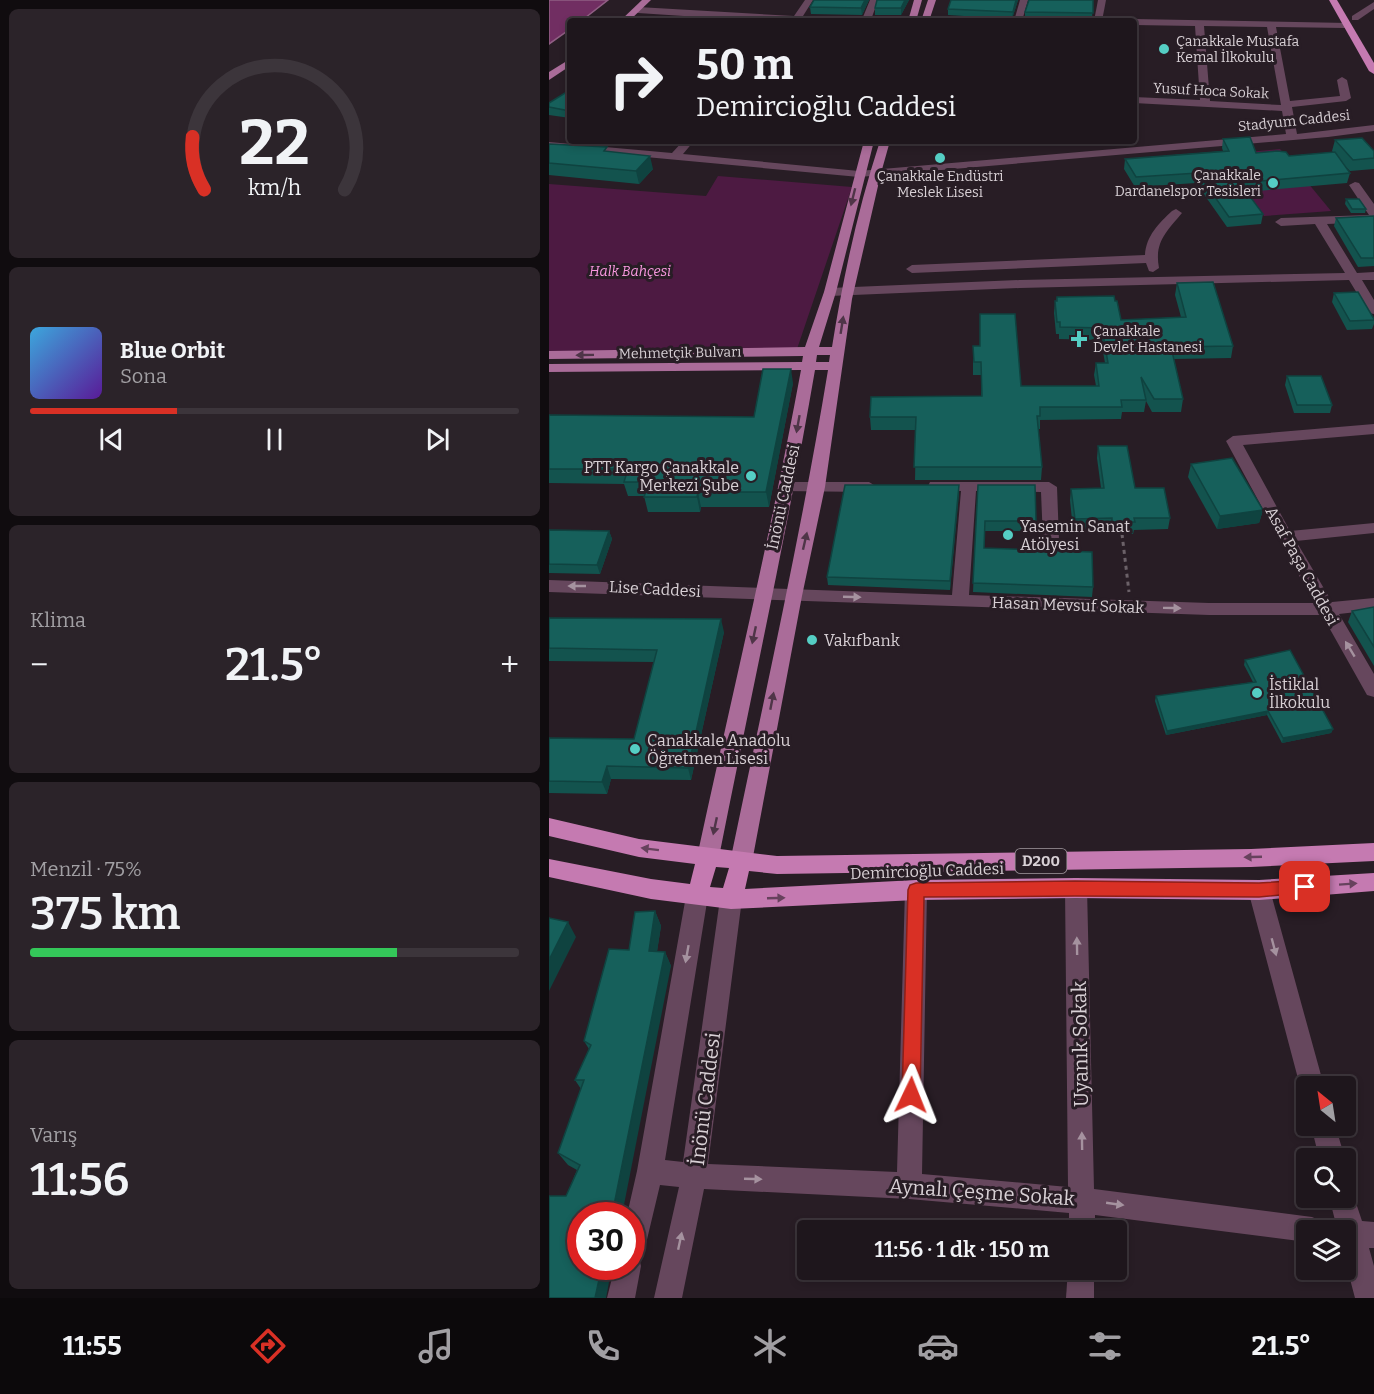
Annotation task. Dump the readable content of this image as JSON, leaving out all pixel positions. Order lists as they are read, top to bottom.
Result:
{
  "streets": {
    "highway": ["D200", "Demircioğlu Caddesi"],
    "main road": ["Mehmetçik Bulvarı", "İnönü Caddesi"],
    "street": [
      "Yusuf Hoca Sokak",
      "Stadyum Caddesi",
      "Asaf Paşa Caddesi",
      "Lise Caddesi",
      "Hasan Mevsuf Sokak",
      "Uyanık Sokak",
      "Aynalı Çeşme Sokak"
    ]
  },
  "crossings": [
    ["Stadyum Caddesi", "İnönü Caddesi"],
    ["Mehmetçik Bulvarı", "İnönü Caddesi"],
    ["İnönü Caddesi", "Lise Caddesi"],
    ["İnönü Caddesi", "Hasan Mevsuf Sokak"],
    ["İnönü Caddesi", "D200"],
    ["İnönü Caddesi", "Demircioğlu Caddesi"],
    ["İnönü Caddesi", "Aynalı Çeşme Sokak"],
    ["Asaf Paşa Caddesi", "Hasan Mevsuf Sokak"],
    ["Lise Caddesi", "Hasan Mevsuf Sokak"],
    ["D200", "Demircioğlu Caddesi"],
    ["Demircioğlu Caddesi", "Uyanık Sokak"],
    ["Uyanık Sokak", "Aynalı Çeşme Sokak"]
  ],
  "one_way": ["Lise Caddesi", "Uyanık Sokak", "Aynalı Çeşme Sokak"],
  "parks": ["Halk Bahçesi"],
  "places": {
    "other": [
      "Çanakkale Mustafa Kemal İlkokulu",
      "Çanakkale Endüstri Meslek Lisesi",
      "Çanakkale Dardanelspor Tesisleri",
      "PTT Kargo Çanakkale Merkezi Şube",
      "Yasemin Sanat Atölyesi",
      "Vakıfbank",
      "İstiklal İlkokulu",
      "Çanakkale Anadolu Öğretmen Lisesi"
    ],
    "health": ["Çanakkale Devlet Hastanesi"]
  },
  "north": "top left",
  "page": {
    "turn": ["50 m", "Demircioğlu Caddesi"],
    "song": ["Blue Orbit", "Sona"],
    "tile": [
      "Klima",
      ["Menzil · 75%", "375 km"],
      ["Varış", "11:56"]
    ],
    "heat": ["−", "21.5°", "+"],
    "limit": "30",
    "trip": "11:56 · 1 dk · 150 m",
    "tabs": ["11:55", "21.5°"],
    "gauge": ["22", "km/h"]
  }
}
